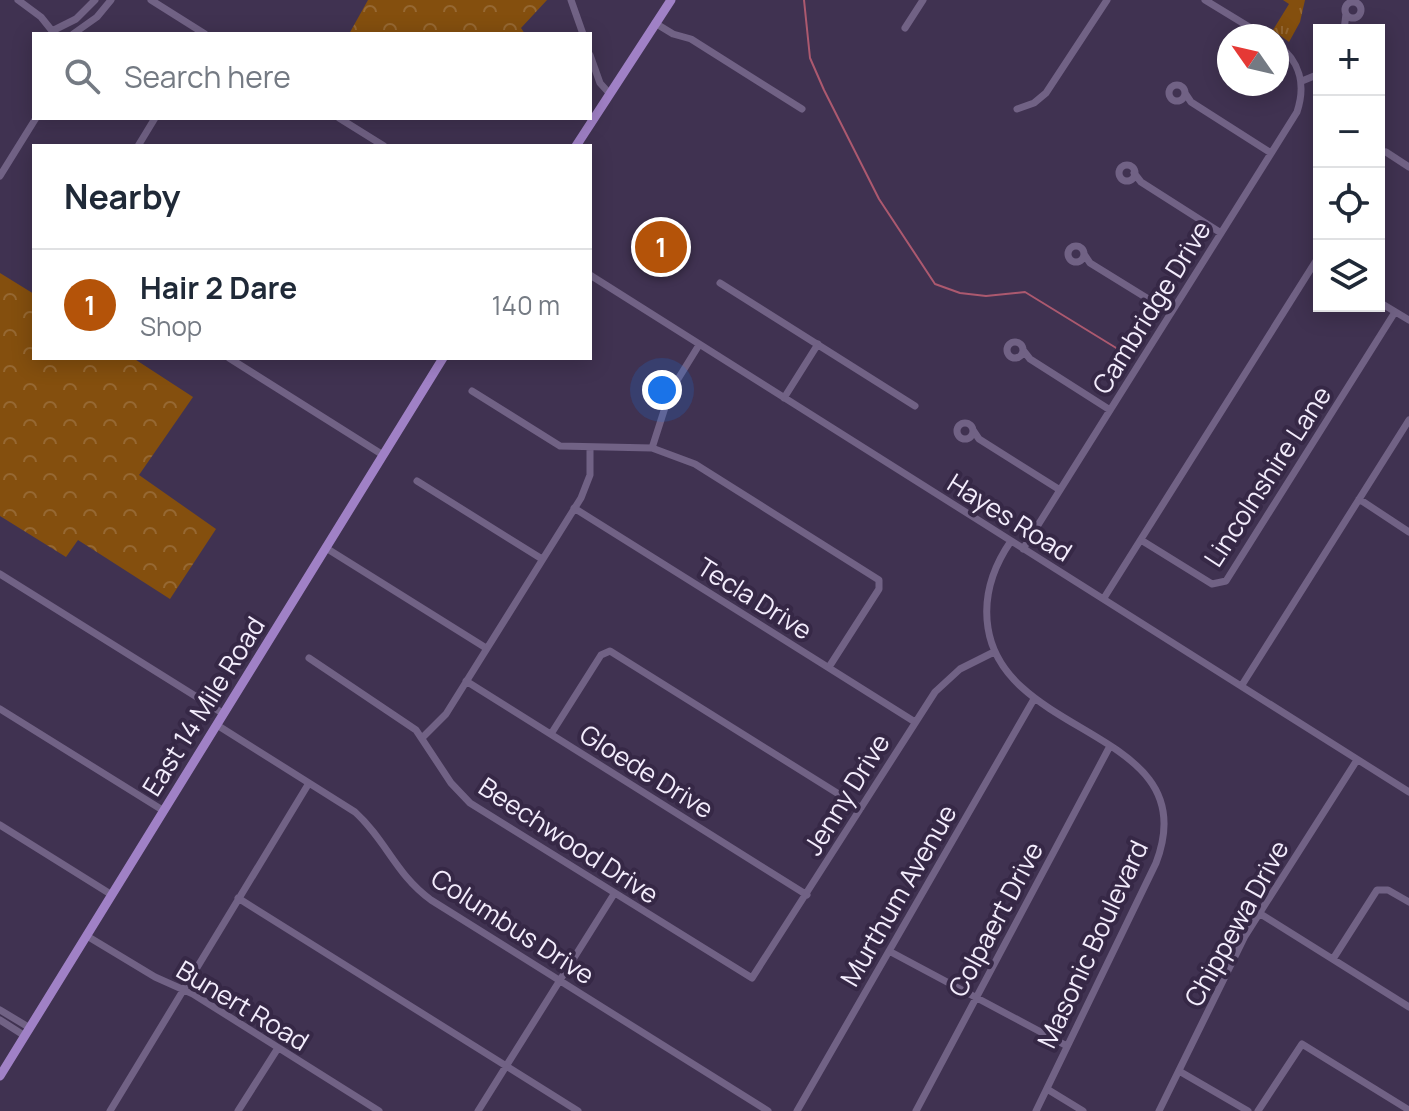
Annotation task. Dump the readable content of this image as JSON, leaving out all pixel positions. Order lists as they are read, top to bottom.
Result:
{
  "streets": {
    "main road": ["East 14 Mile Road"],
    "street": [
      "Cambridge Drive",
      "Lincolnshire Lane",
      "Hayes Road",
      "Tecla Drive",
      "Gloede Drive",
      "Jenny Drive",
      "Beechwood Drive",
      "Murthum Avenue",
      "Colpaert Drive",
      "Chippewa Drive",
      "Columbus Drive",
      "Masonic Boulevard",
      "Bunert Road"
    ]
  },
  "crossings": [
    ["Cambridge Drive", "Hayes Road"],
    ["Hayes Road", "Chippewa Drive"],
    ["Hayes Road", "Masonic Boulevard"],
    ["Tecla Drive", "Jenny Drive"],
    ["East 14 Mile Road", "Columbus Drive"],
    ["East 14 Mile Road", "Bunert Road"],
    ["Gloede Drive", "Jenny Drive"],
    ["Jenny Drive", "Beechwood Drive"],
    ["Jenny Drive", "Masonic Boulevard"],
    ["Murthum Avenue", "Masonic Boulevard"],
    ["Colpaert Drive", "Masonic Boulevard"]
  ],
  "north": "top left",
  "page": {
    "map_buttons": ["+", "−"],
    "search": "Search here",
    "heading": "Nearby",
    "pins": "1",
    "list": [
      {
        "mark": "1",
        "name": "Hair 2 Dare",
        "note": "Shop",
        "value": "140 m"
      }
    ]
  }
}
